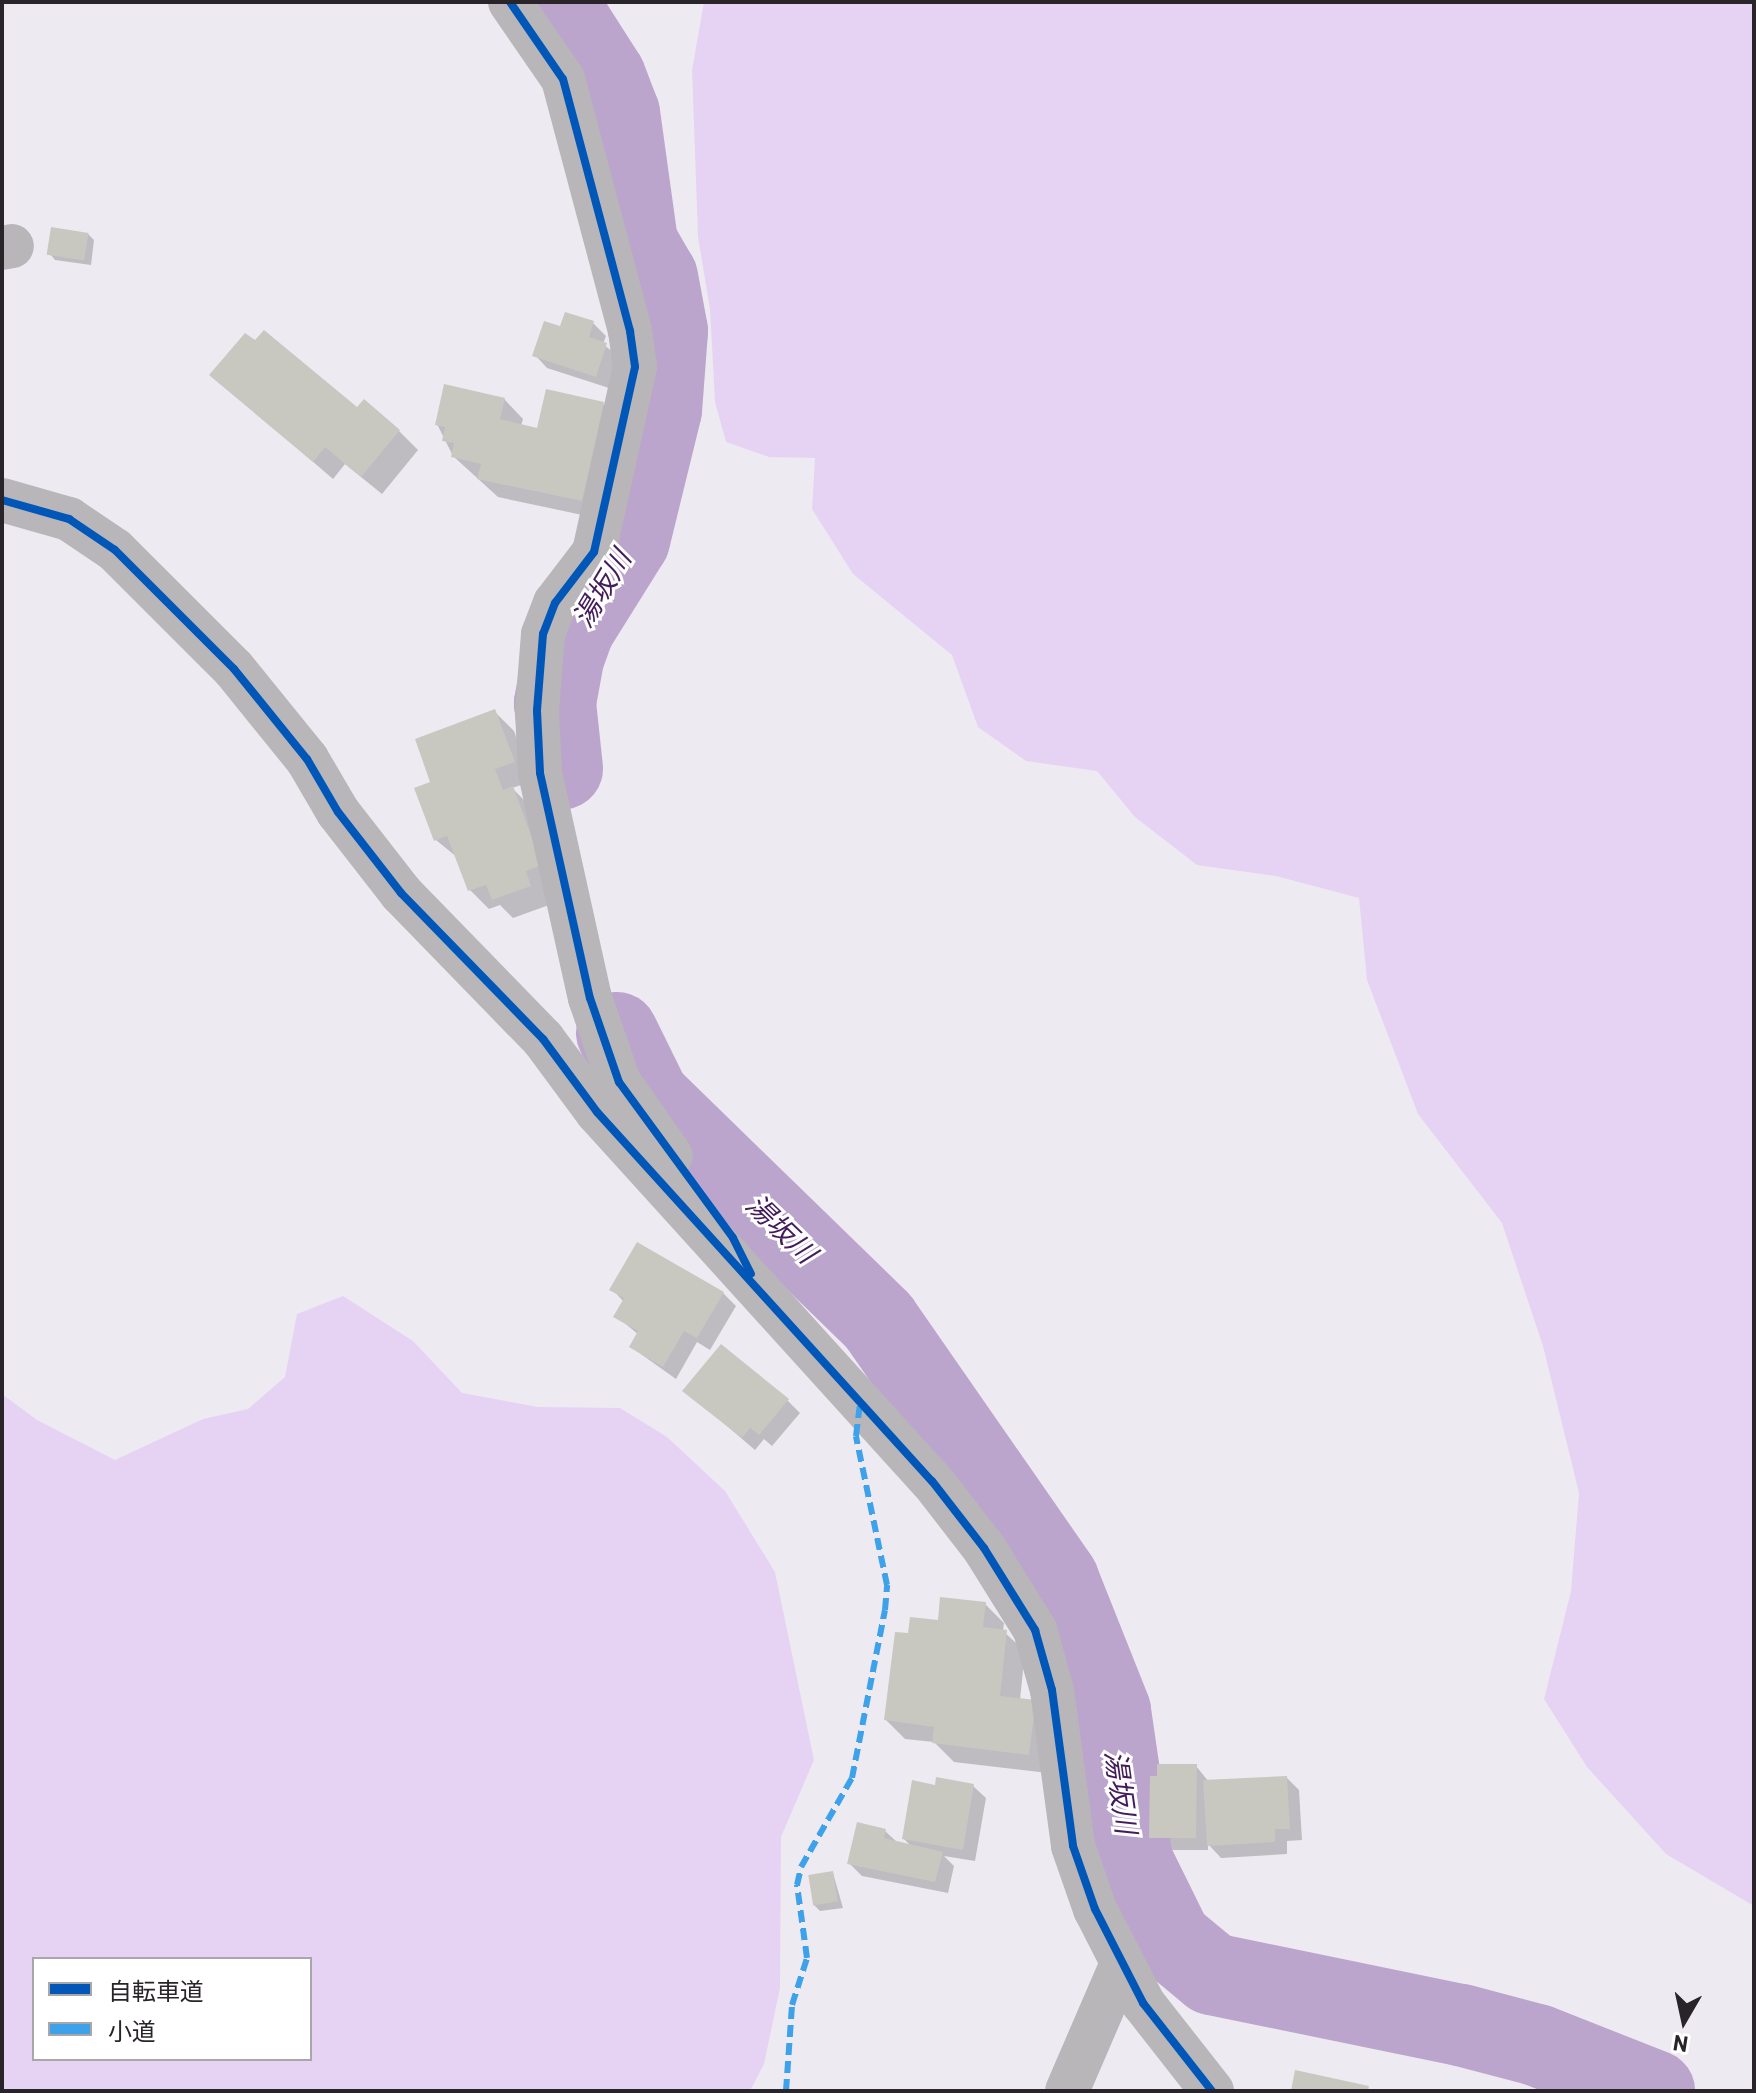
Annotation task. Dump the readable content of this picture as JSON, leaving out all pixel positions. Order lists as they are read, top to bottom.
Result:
{
  "water": ["湯坂川"],
  "legend": ["自転車道", "小道"],
  "north": "bottom"
}
